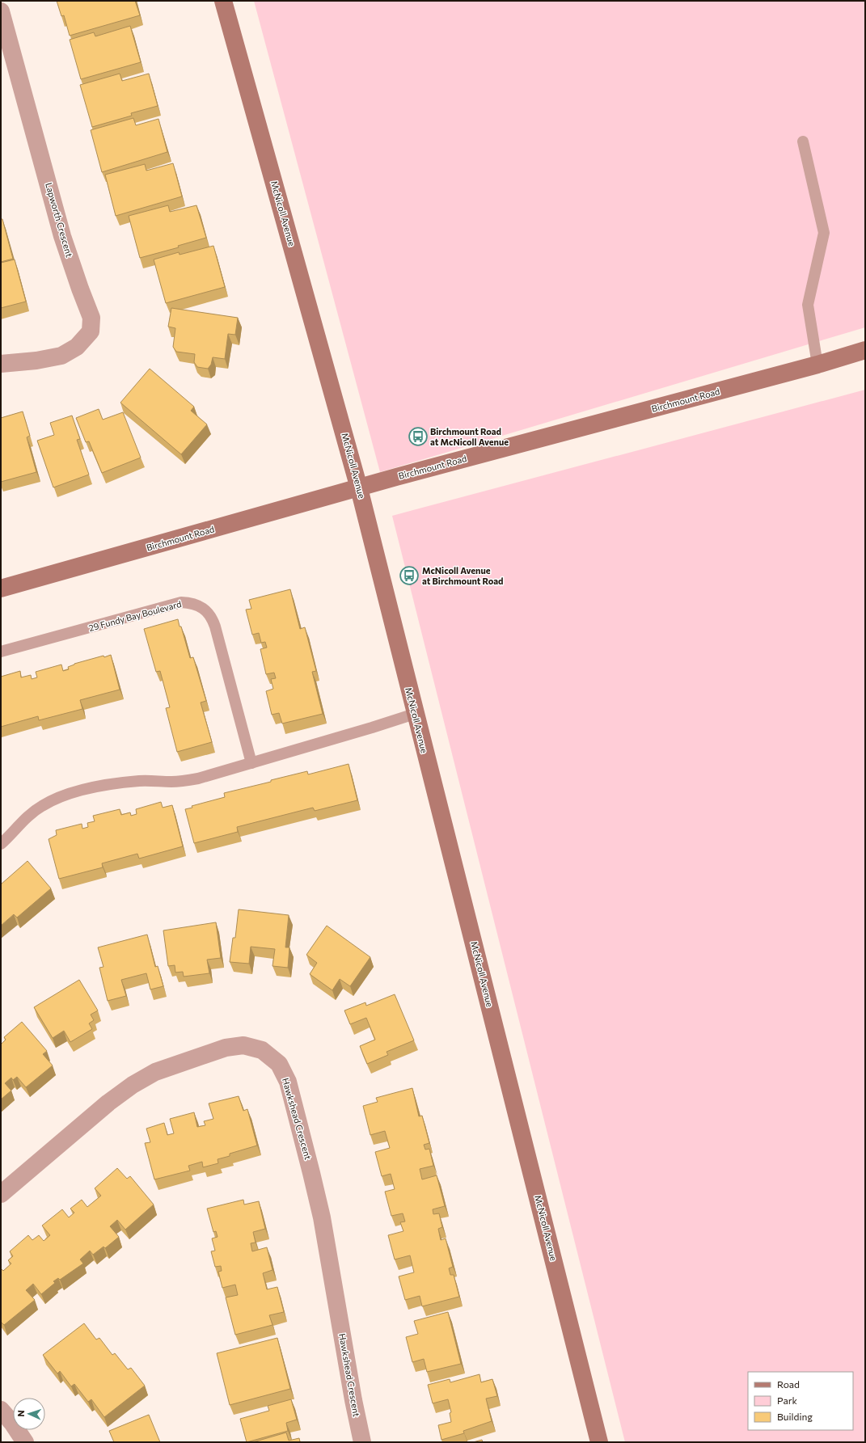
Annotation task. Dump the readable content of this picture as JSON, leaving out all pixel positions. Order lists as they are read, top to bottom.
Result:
{
  "streets": {
    "main road": ["McNicoll Avenue", "Birchmount Road"],
    "street": ["Lapworth Crescent", "Hawkshead Crescent"],
    "lane": ["29 Fundy Bay Boulevard"]
  },
  "crossings": [
    ["McNicoll Avenue", "Birchmount Road"]
  ],
  "places": {
    "bus stop": ["Birchmount Road at McNicoll Avenue", "McNicoll Avenue at Birchmount Road"]
  },
  "legend": ["Road", "Park", "Building"],
  "north": "left"
}
